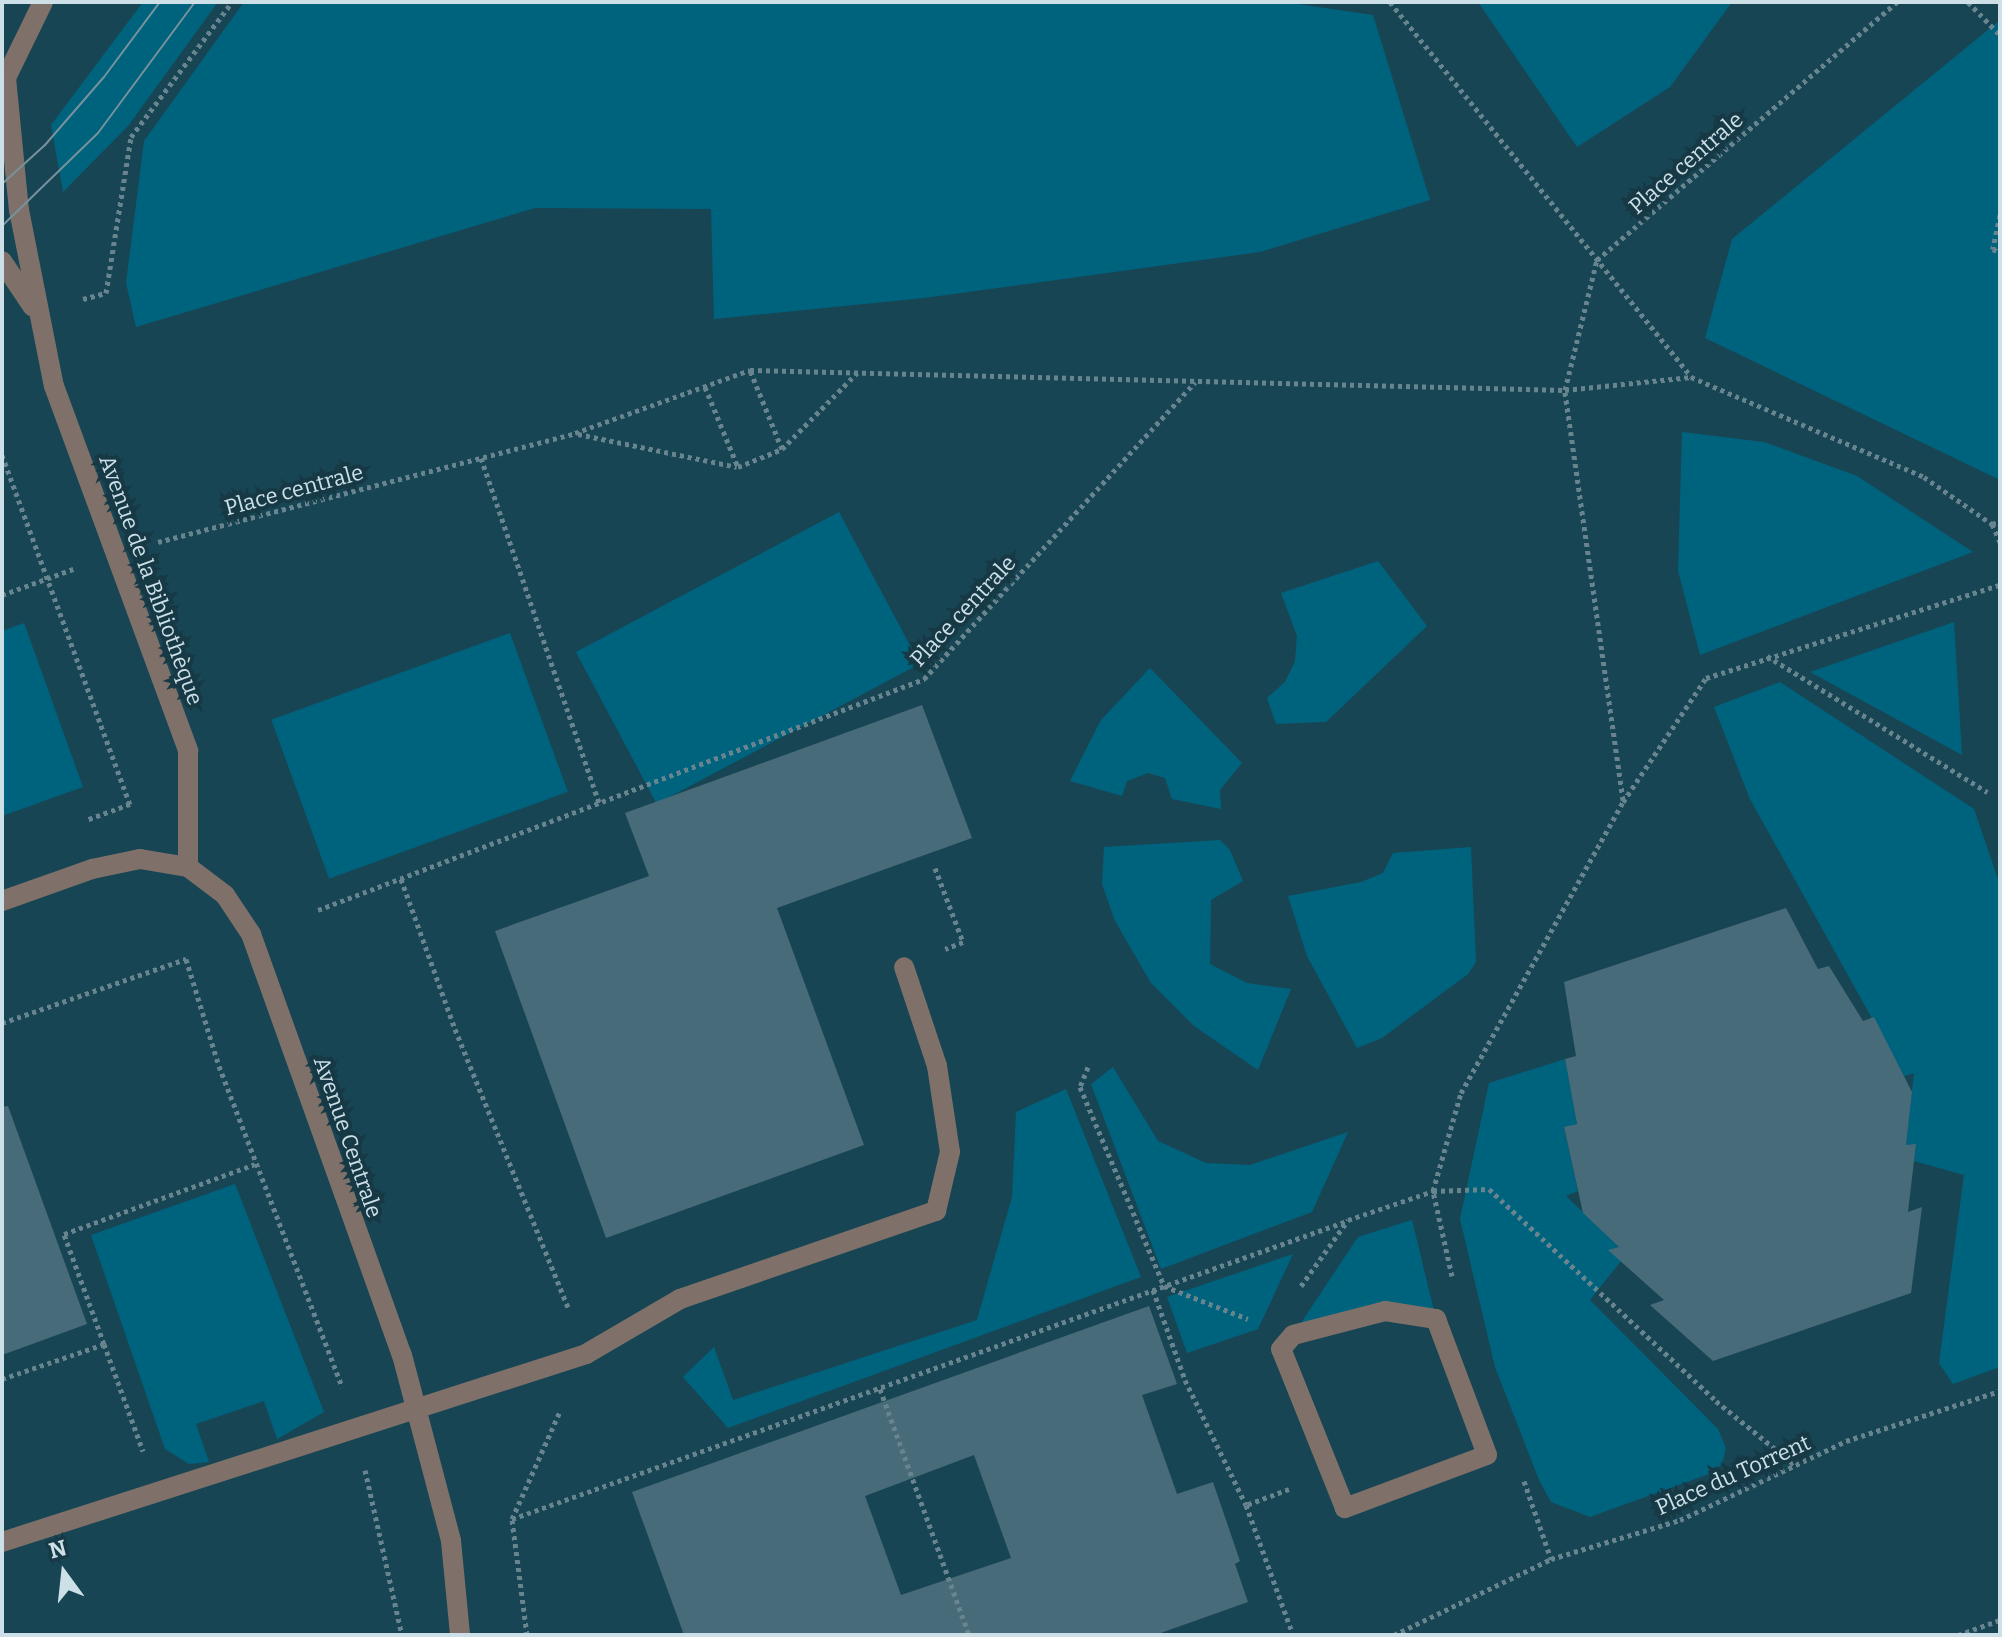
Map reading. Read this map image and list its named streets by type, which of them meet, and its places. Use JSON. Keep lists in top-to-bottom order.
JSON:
{
  "streets": {
    "street": ["Avenue de la Bibliothèque", "Avenue Centrale"],
    "path": ["Place centrale", "Place du Torrent"]
  },
  "crossings": [
    ["Place centrale", "Avenue de la Bibliothèque"],
    ["Avenue de la Bibliothèque", "Avenue Centrale"]
  ],
  "north": "top"
}
